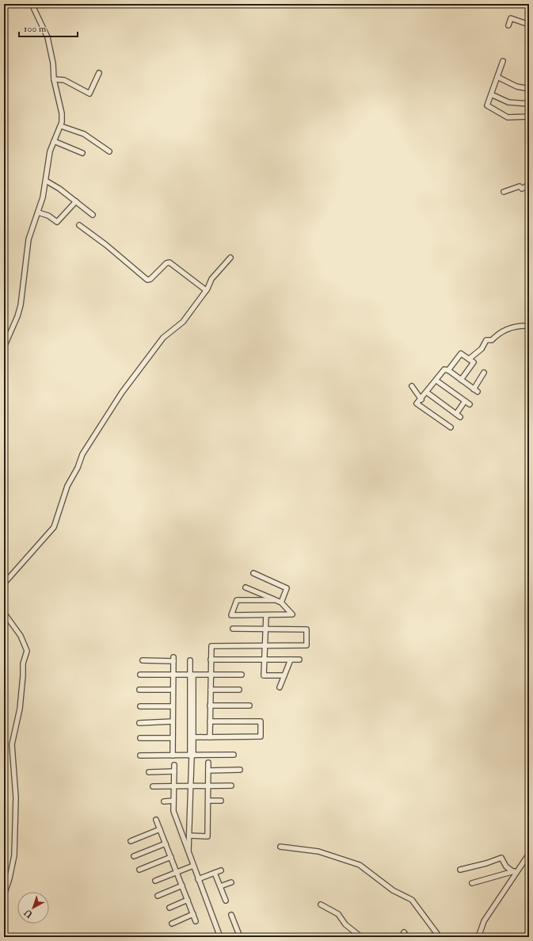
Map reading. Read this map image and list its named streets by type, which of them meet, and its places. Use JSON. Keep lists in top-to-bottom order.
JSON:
{
  "scale_bar": "100 m",
  "north": "bottom left"
}
